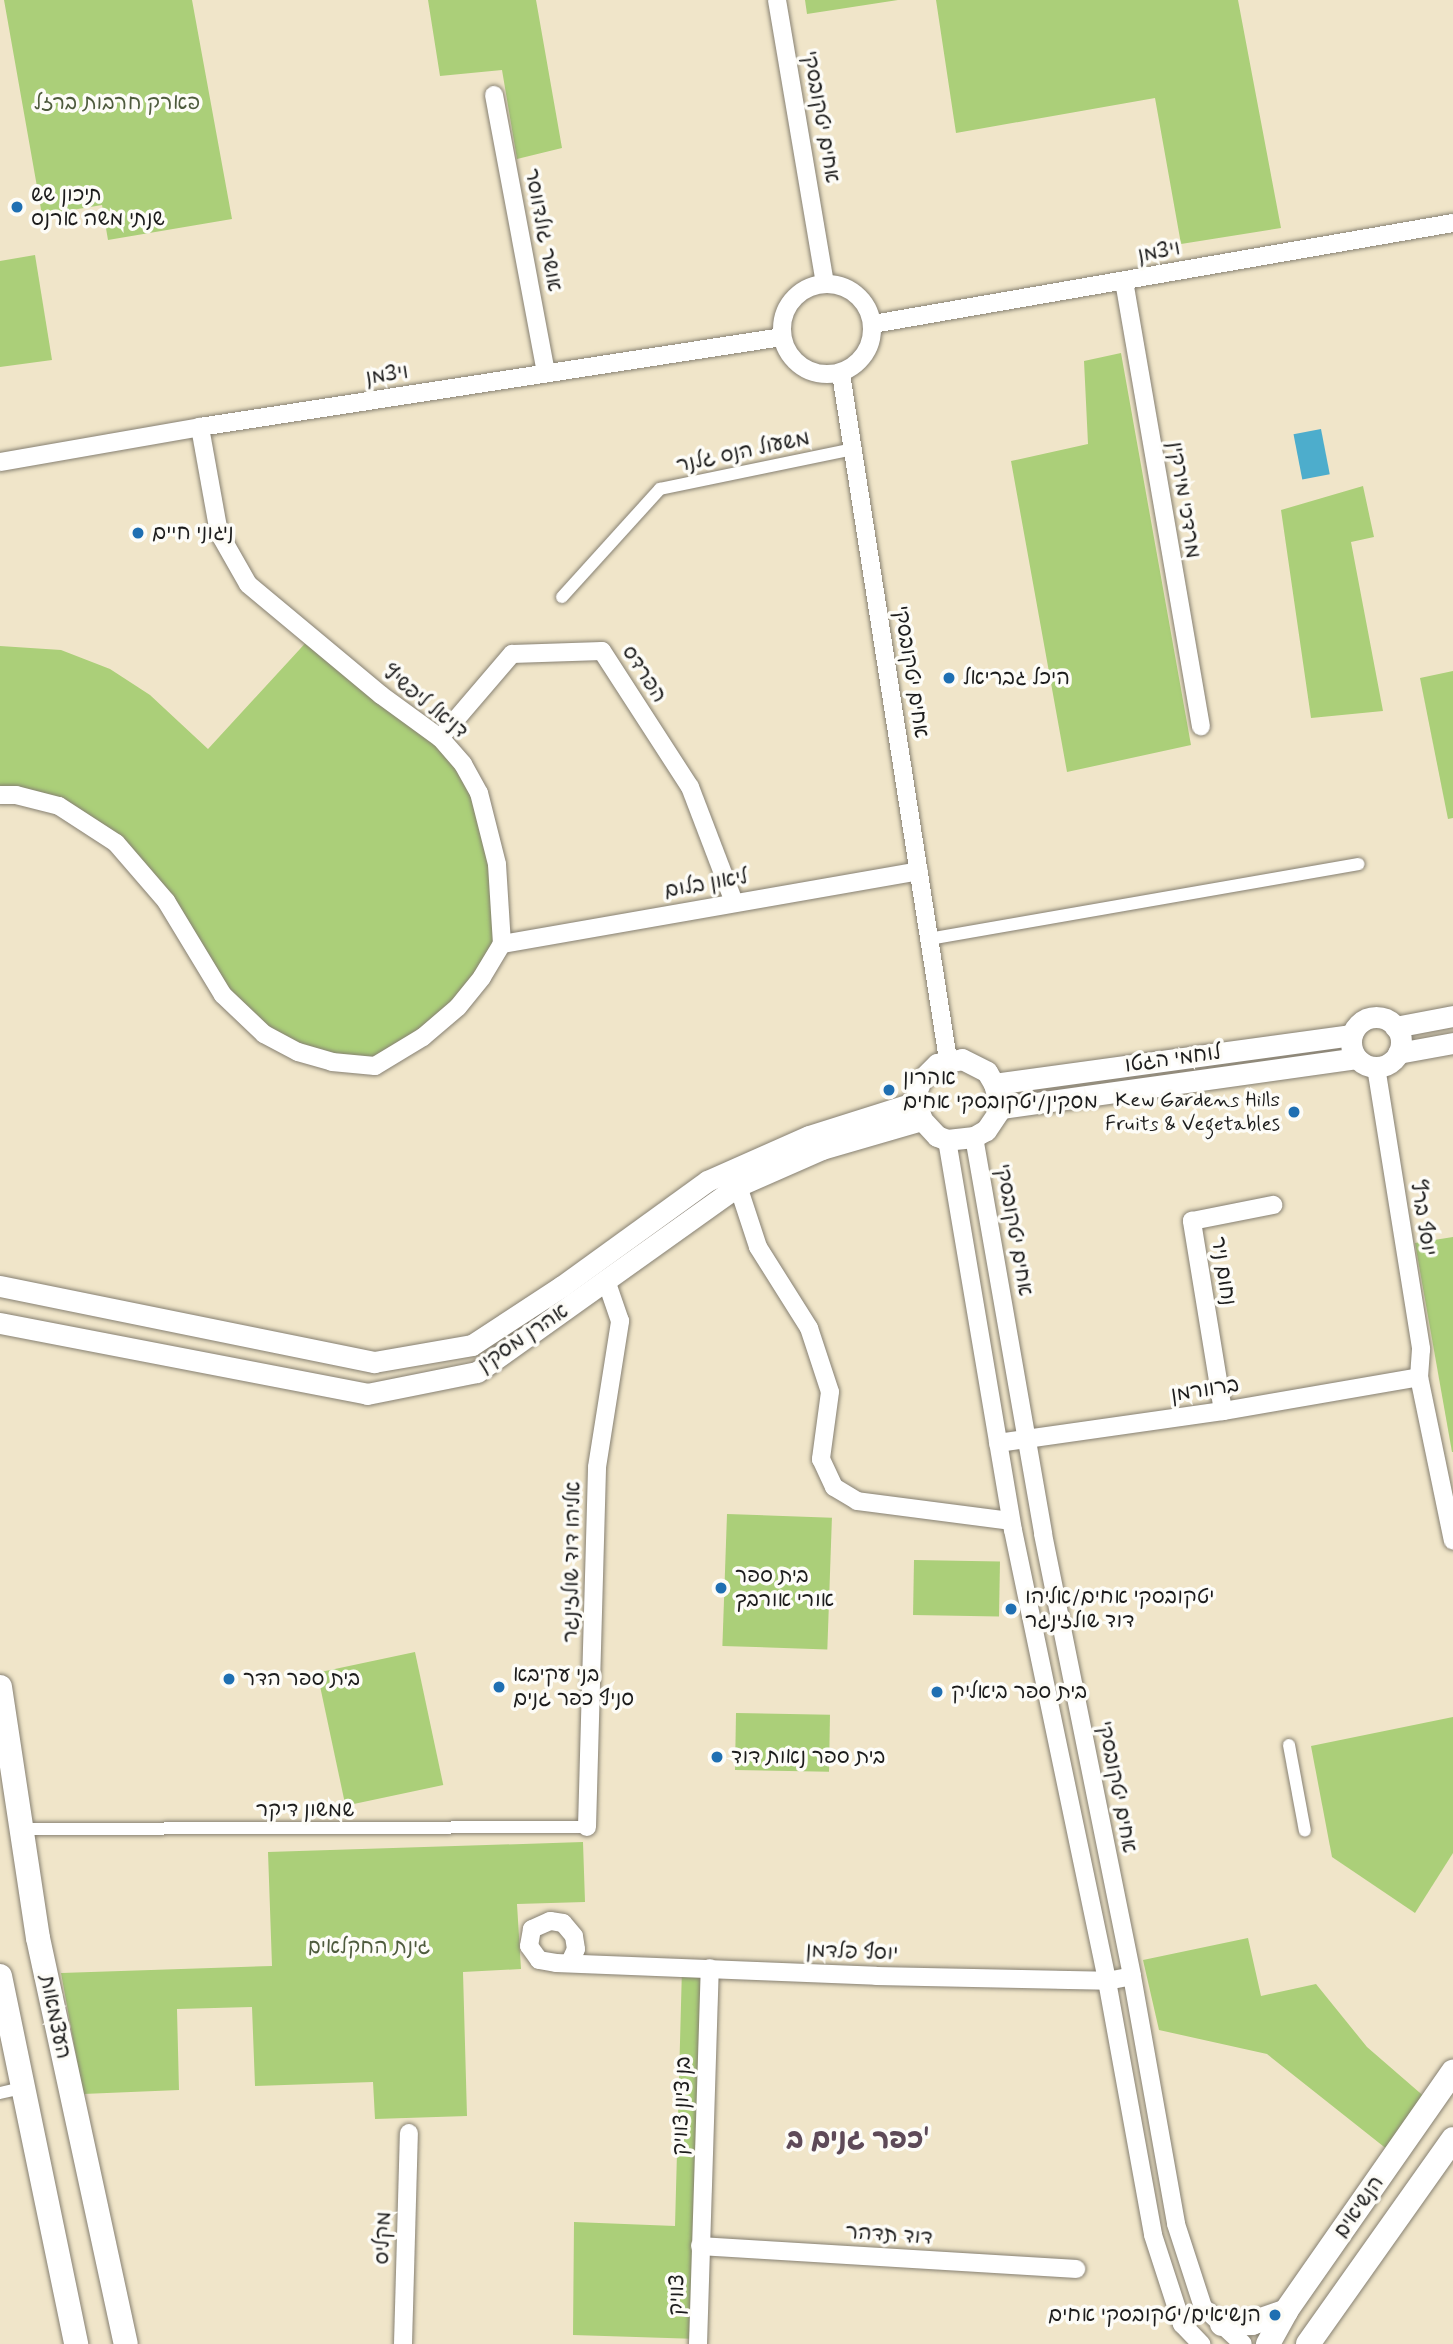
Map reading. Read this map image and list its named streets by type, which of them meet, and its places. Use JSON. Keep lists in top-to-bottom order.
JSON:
{
  "streets": {
    "main road": ["העצמאות", "הנשיאים"],
    "street": [
      "אחים יטקובסקי",
      "אושר גולדווסר",
      "ויצמן",
      "משעול הנס גלנר",
      "מרדכי מירקין",
      "הפרדס",
      "דניאל ליפשיץ",
      "ליאון בלום",
      "לוחמי הגטו",
      "יוסף ברץ",
      "נחום ניר",
      "אהרן מסקין",
      "ברוורמן",
      "אליהו דוד שולזינגר",
      "שמשון דיקר",
      "יוסף פלדמן",
      "בן ציון צוויק",
      "דוד תדהר",
      "מקליס",
      "צוויק"
    ]
  },
  "crossings": [
    ["אחים יטקובסקי", "ויצמן"],
    ["אחים יטקובסקי", "משעול הנס גלנר"],
    ["אחים יטקובסקי", "ליאון בלום"],
    ["אחים יטקובסקי", "לוחמי הגטו"],
    ["אחים יטקובסקי", "אהרן מסקין"],
    ["אחים יטקובסקי", "ברוורמן"],
    ["אחים יטקובסקי", "יוסף פלדמן"],
    ["אושר גולדווסר", "ויצמן"],
    ["ויצמן", "מרדכי מירקין"],
    ["ויצמן", "דניאל ליפשיץ"],
    ["הפרדס", "דניאל ליפשיץ"],
    ["הפרדס", "ליאון בלום"],
    ["דניאל ליפשיץ", "ליאון בלום"],
    ["לוחמי הגטו", "יוסף ברץ"],
    ["לוחמי הגטו", "אהרן מסקין"],
    ["יוסף ברץ", "ברוורמן"],
    ["נחום ניר", "ברוורמן"],
    ["אהרן מסקין", "אליהו דוד שולזינגר"],
    ["אליהו דוד שולזינגר", "שמשון דיקר"],
    ["שמשון דיקר", "העצמאות"],
    ["יוסף פלדמן", "בן ציון צוויק"],
    ["בן ציון צוויק", "דוד תדהר"],
    ["בן ציון צוויק", "צוויק"],
    ["דוד תדהר", "צוויק"]
  ],
  "districts": ["כפר גנים ב'"],
  "parks": ["פארק חרבות ברזל", "גינת החקלאים"],
  "places": [
    "תיכון שש שנתי משה ארנס",
    "ניגוני חיים",
    "היכל גבריאל",
    "אהרון מסקין/יטקובסקי אחים",
    "Kew Gardens Hills Fruits & Vegetables",
    "בית ספר אורי אורבך",
    "יטקובסקי אחים/אליהו דוד שולזינגר",
    "בית ספר הדר",
    "בני עקיבא סניף כפר גנים",
    "בית ספר ביאליק",
    "בית ספר נאות דוד",
    "הנשיאים/יטקובסקי אחים"
  ]
}
